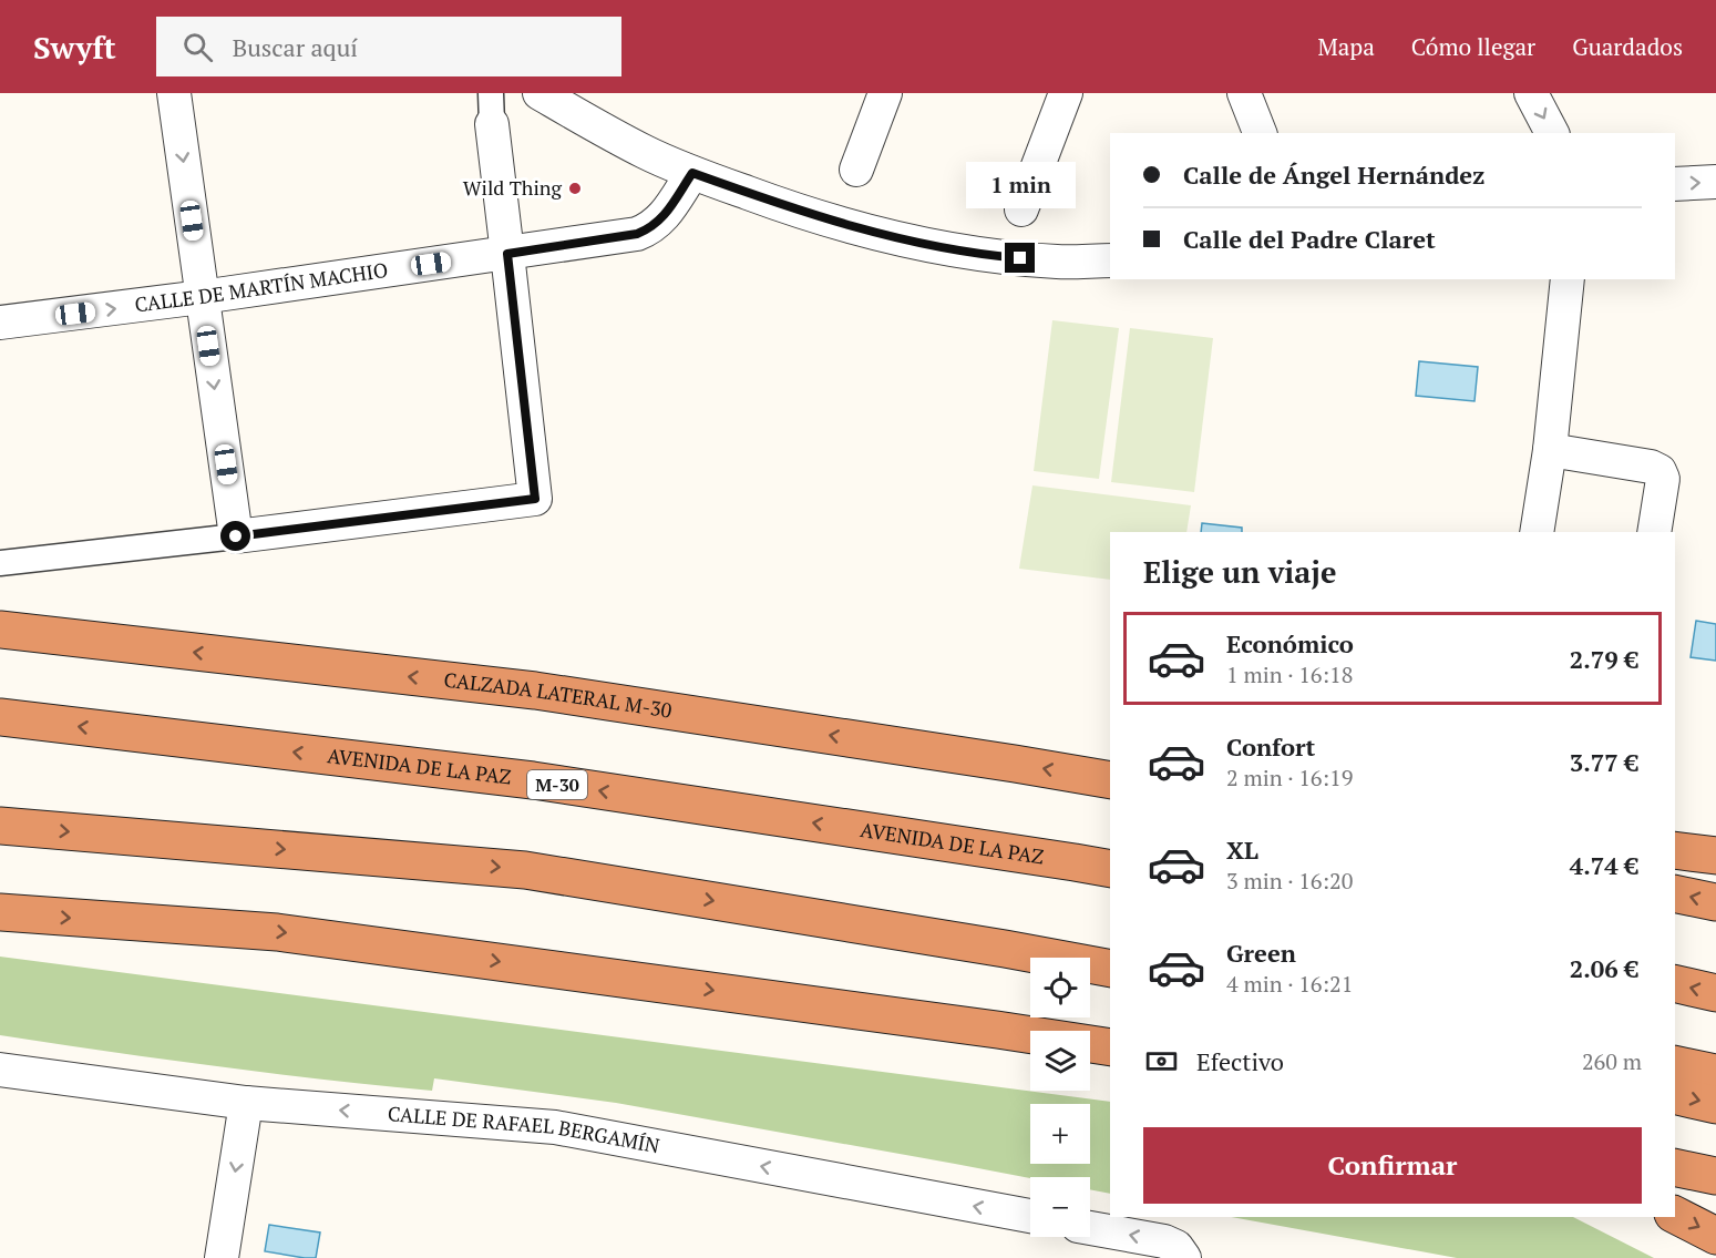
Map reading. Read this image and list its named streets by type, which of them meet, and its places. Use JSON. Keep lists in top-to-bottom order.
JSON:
{
  "streets": {
    "highway": ["CALZADA LATERAL M-30", "AVENIDA DE LA PAZ", "M-30"],
    "street": ["CALLE DE MARTÍN MACHIO", "CALLE DE RAFAEL BERGAMÍN"]
  },
  "one_way": ["CALLE DE RAFAEL BERGAMÍN"],
  "places": ["Wild Thing"],
  "page": {
    "header": "Swyft",
    "search": "Buscar aquí",
    "nav": ["Mapa", "Cómo llegar", "Guardados"],
    "banner": ["Calle de Ángel Hernández", "Calle del Padre Claret"],
    "bubble": "1 min",
    "heading": "Elige un viaje",
    "list": [
      {
        "name": "Económico",
        "note": "1 min · 16:18",
        "value": "2.79 €"
      },
      {
        "name": "Confort",
        "note": "2 min · 16:19",
        "value": "3.77 €"
      },
      {
        "name": "XL",
        "note": "3 min · 16:20",
        "value": "4.74 €"
      },
      {
        "name": "Green",
        "note": "4 min · 16:21",
        "value": "2.06 €"
      }
    ],
    "map_buttons": ["+", "−"],
    "pay": ["Efectivo", "260 m"],
    "buttons": "Confirmar"
  }
}
